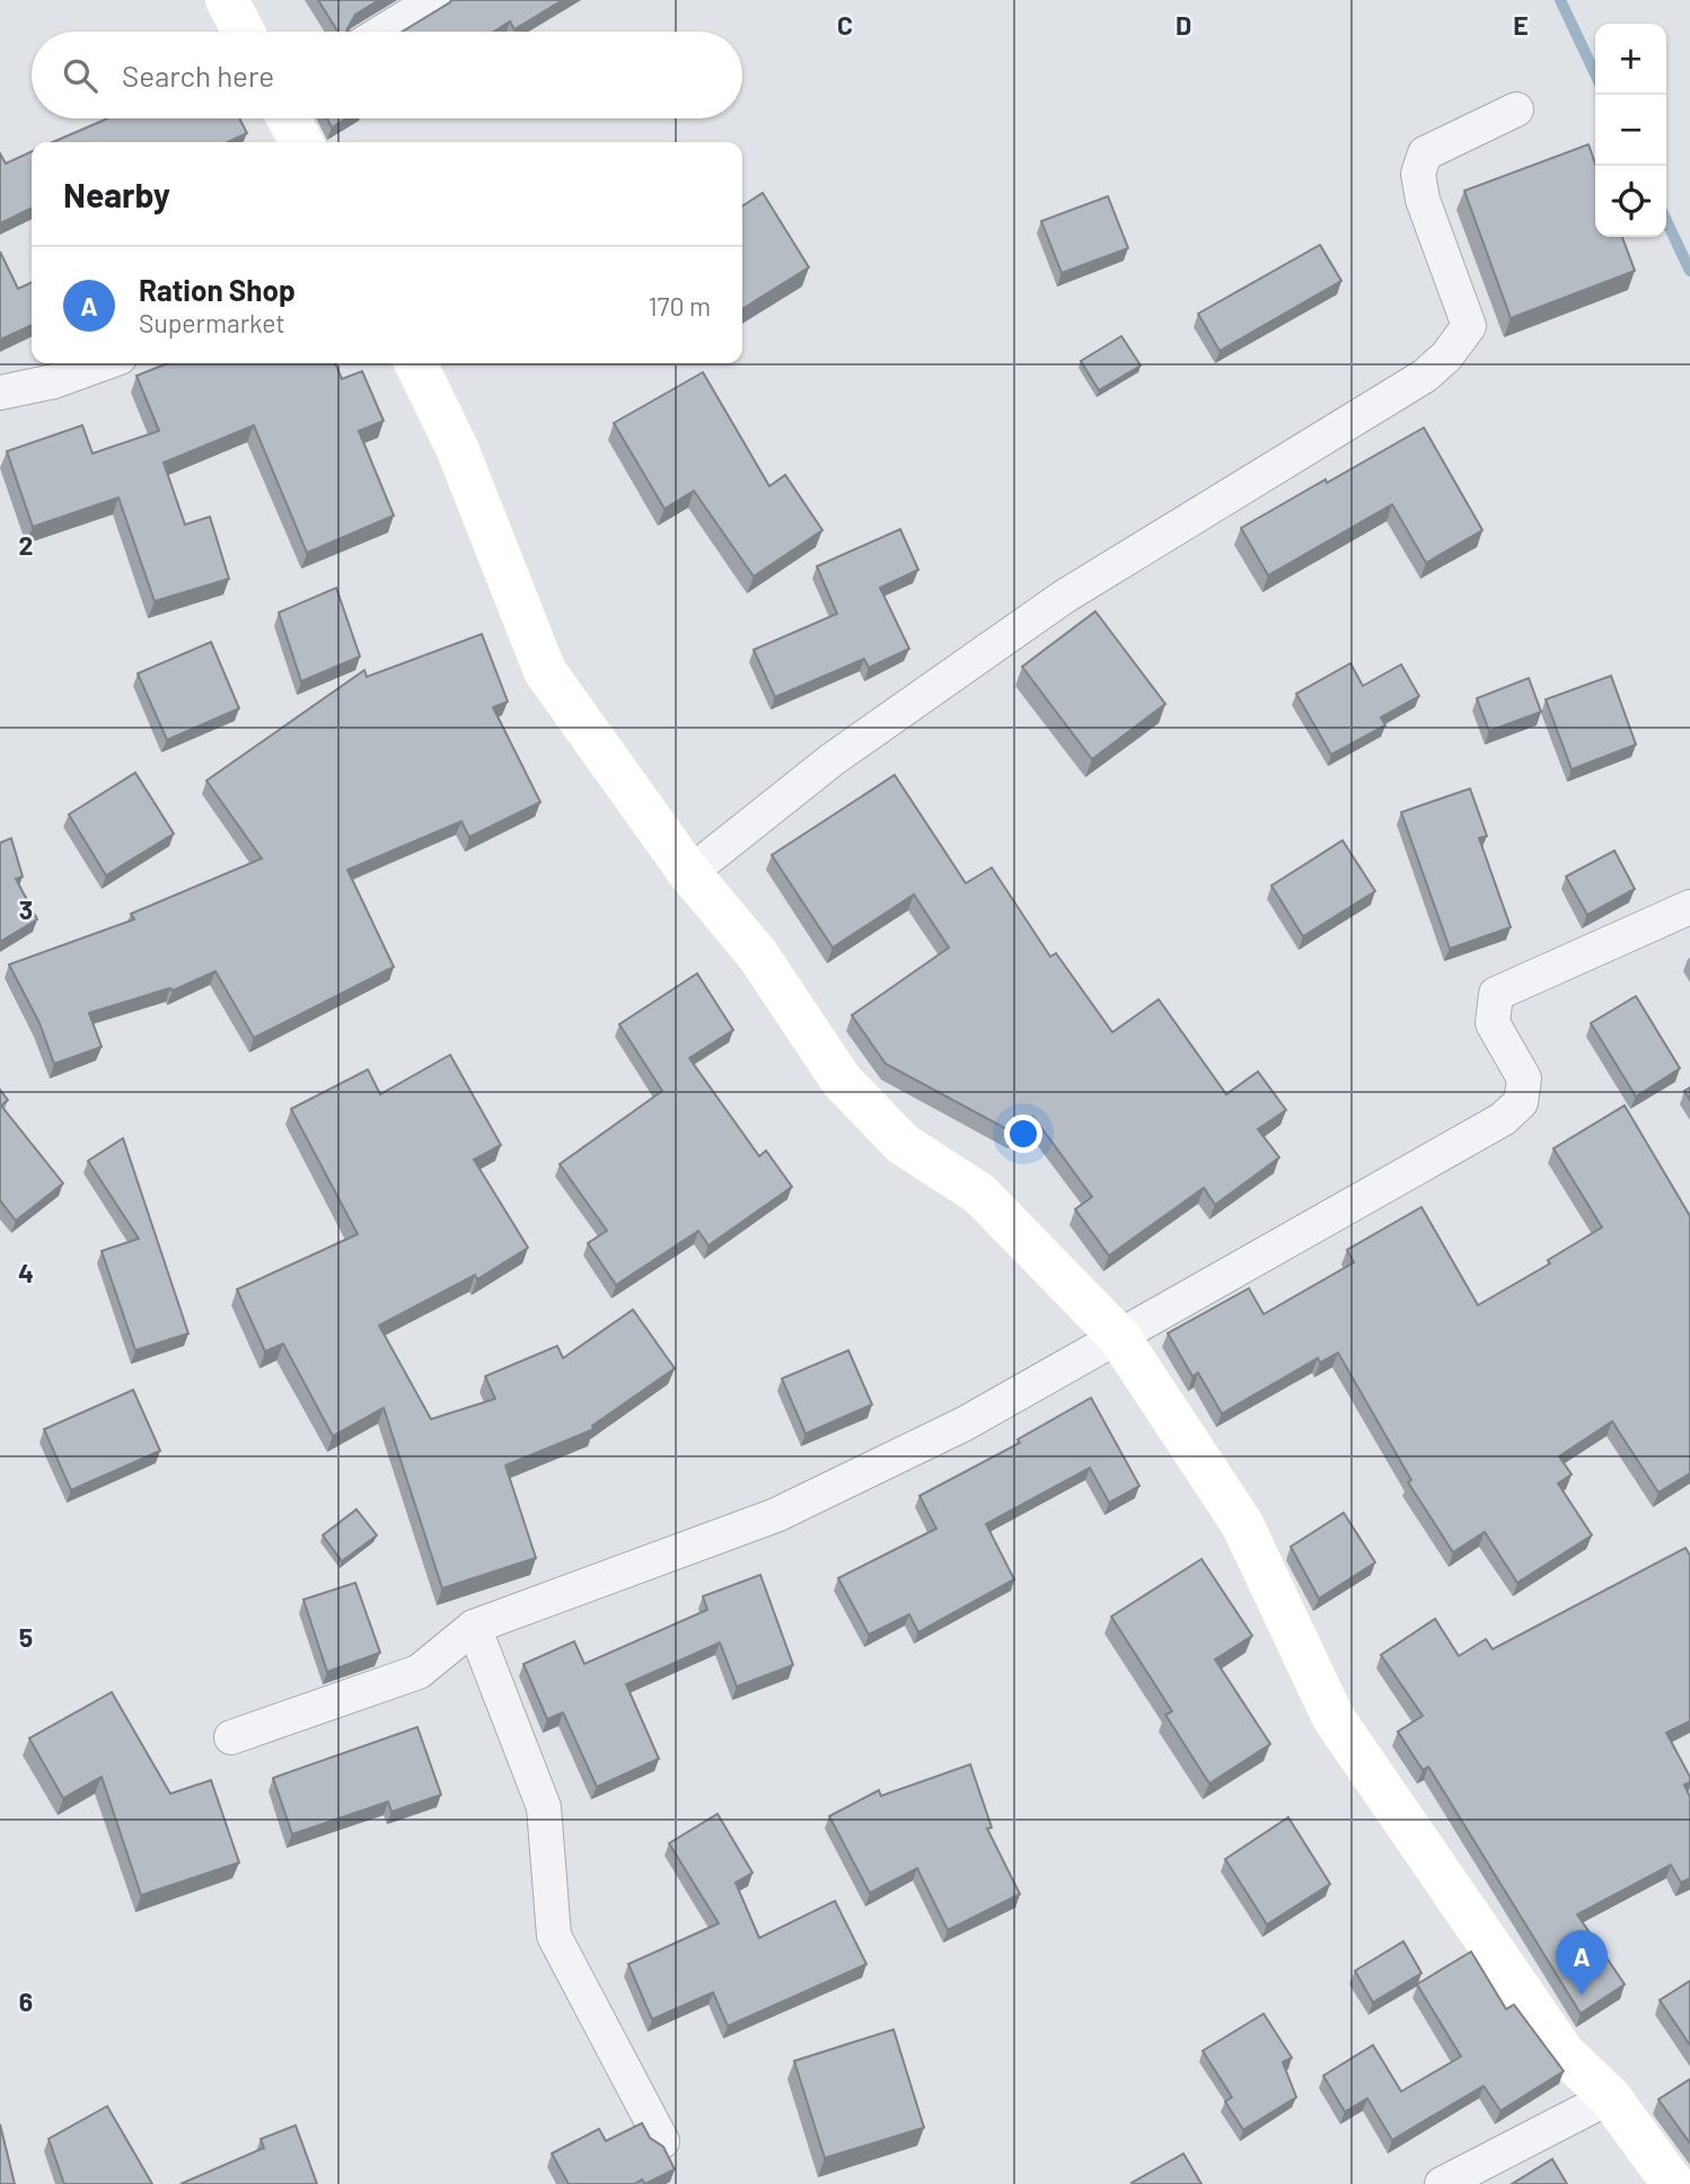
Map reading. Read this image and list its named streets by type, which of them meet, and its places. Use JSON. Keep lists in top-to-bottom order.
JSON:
{
  "page": {
    "map_buttons": ["+", "−"],
    "search": "Search here",
    "heading": "Nearby",
    "list": [
      {
        "mark": "A",
        "name": "Ration Shop",
        "note": "Supermarket",
        "value": "170 m"
      }
    ],
    "pins": "A"
  },
  "grid": {
    "columns": ["C", "D", "E"],
    "rows": [
      "2",
      "3",
      "4",
      "5",
      "6"
    ]
  }
}
